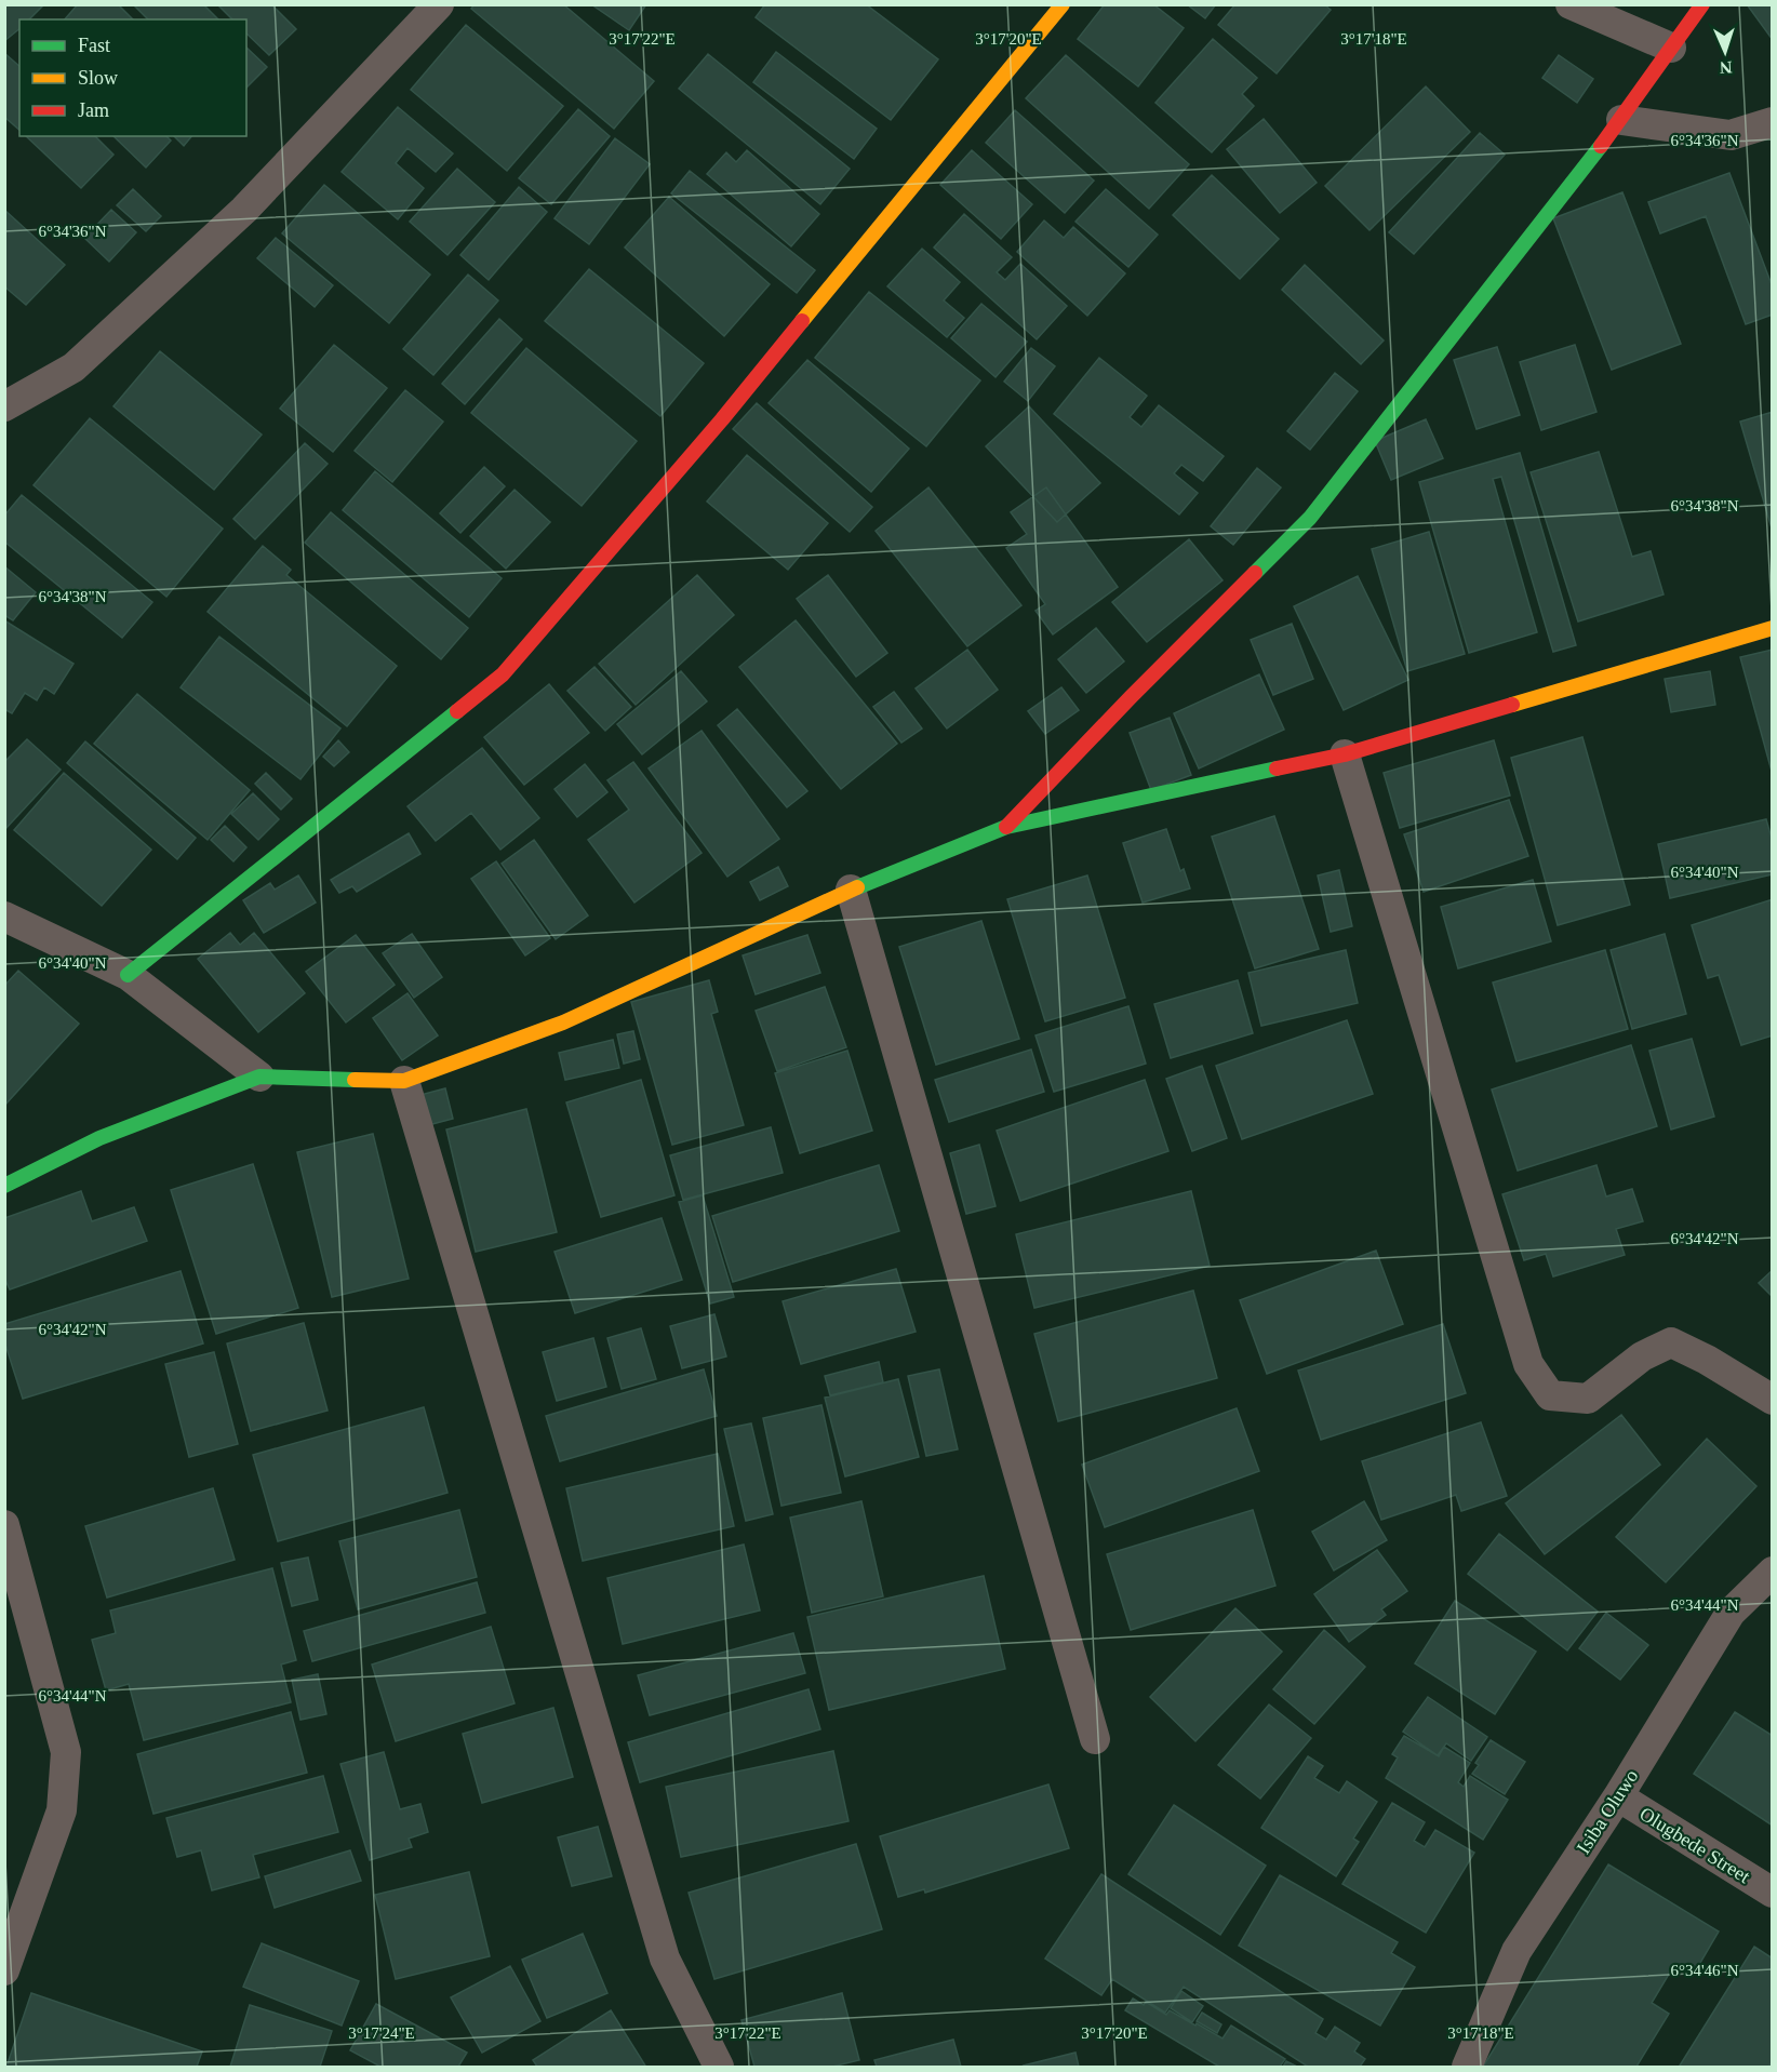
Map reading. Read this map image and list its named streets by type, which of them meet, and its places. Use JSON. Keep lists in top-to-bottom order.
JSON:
{
  "streets": {
    "street": ["Isiba Oluwo", "Olugbede Street"]
  },
  "crossings": [
    ["Isiba Oluwo", "Olugbede Street"]
  ],
  "legend": ["Fast", "Slow", "Jam"],
  "north": "bottom",
  "coordinates": [
    "3°17'22\"E",
    "3°17'20\"E",
    "3°17'18\"E",
    "6°34'36\"N",
    "6°34'38\"N",
    "6°34'40\"N",
    "6°34'42\"N",
    "6°34'44\"N",
    "6°34'46\"N",
    "3°17'24\"E"
  ]
}
